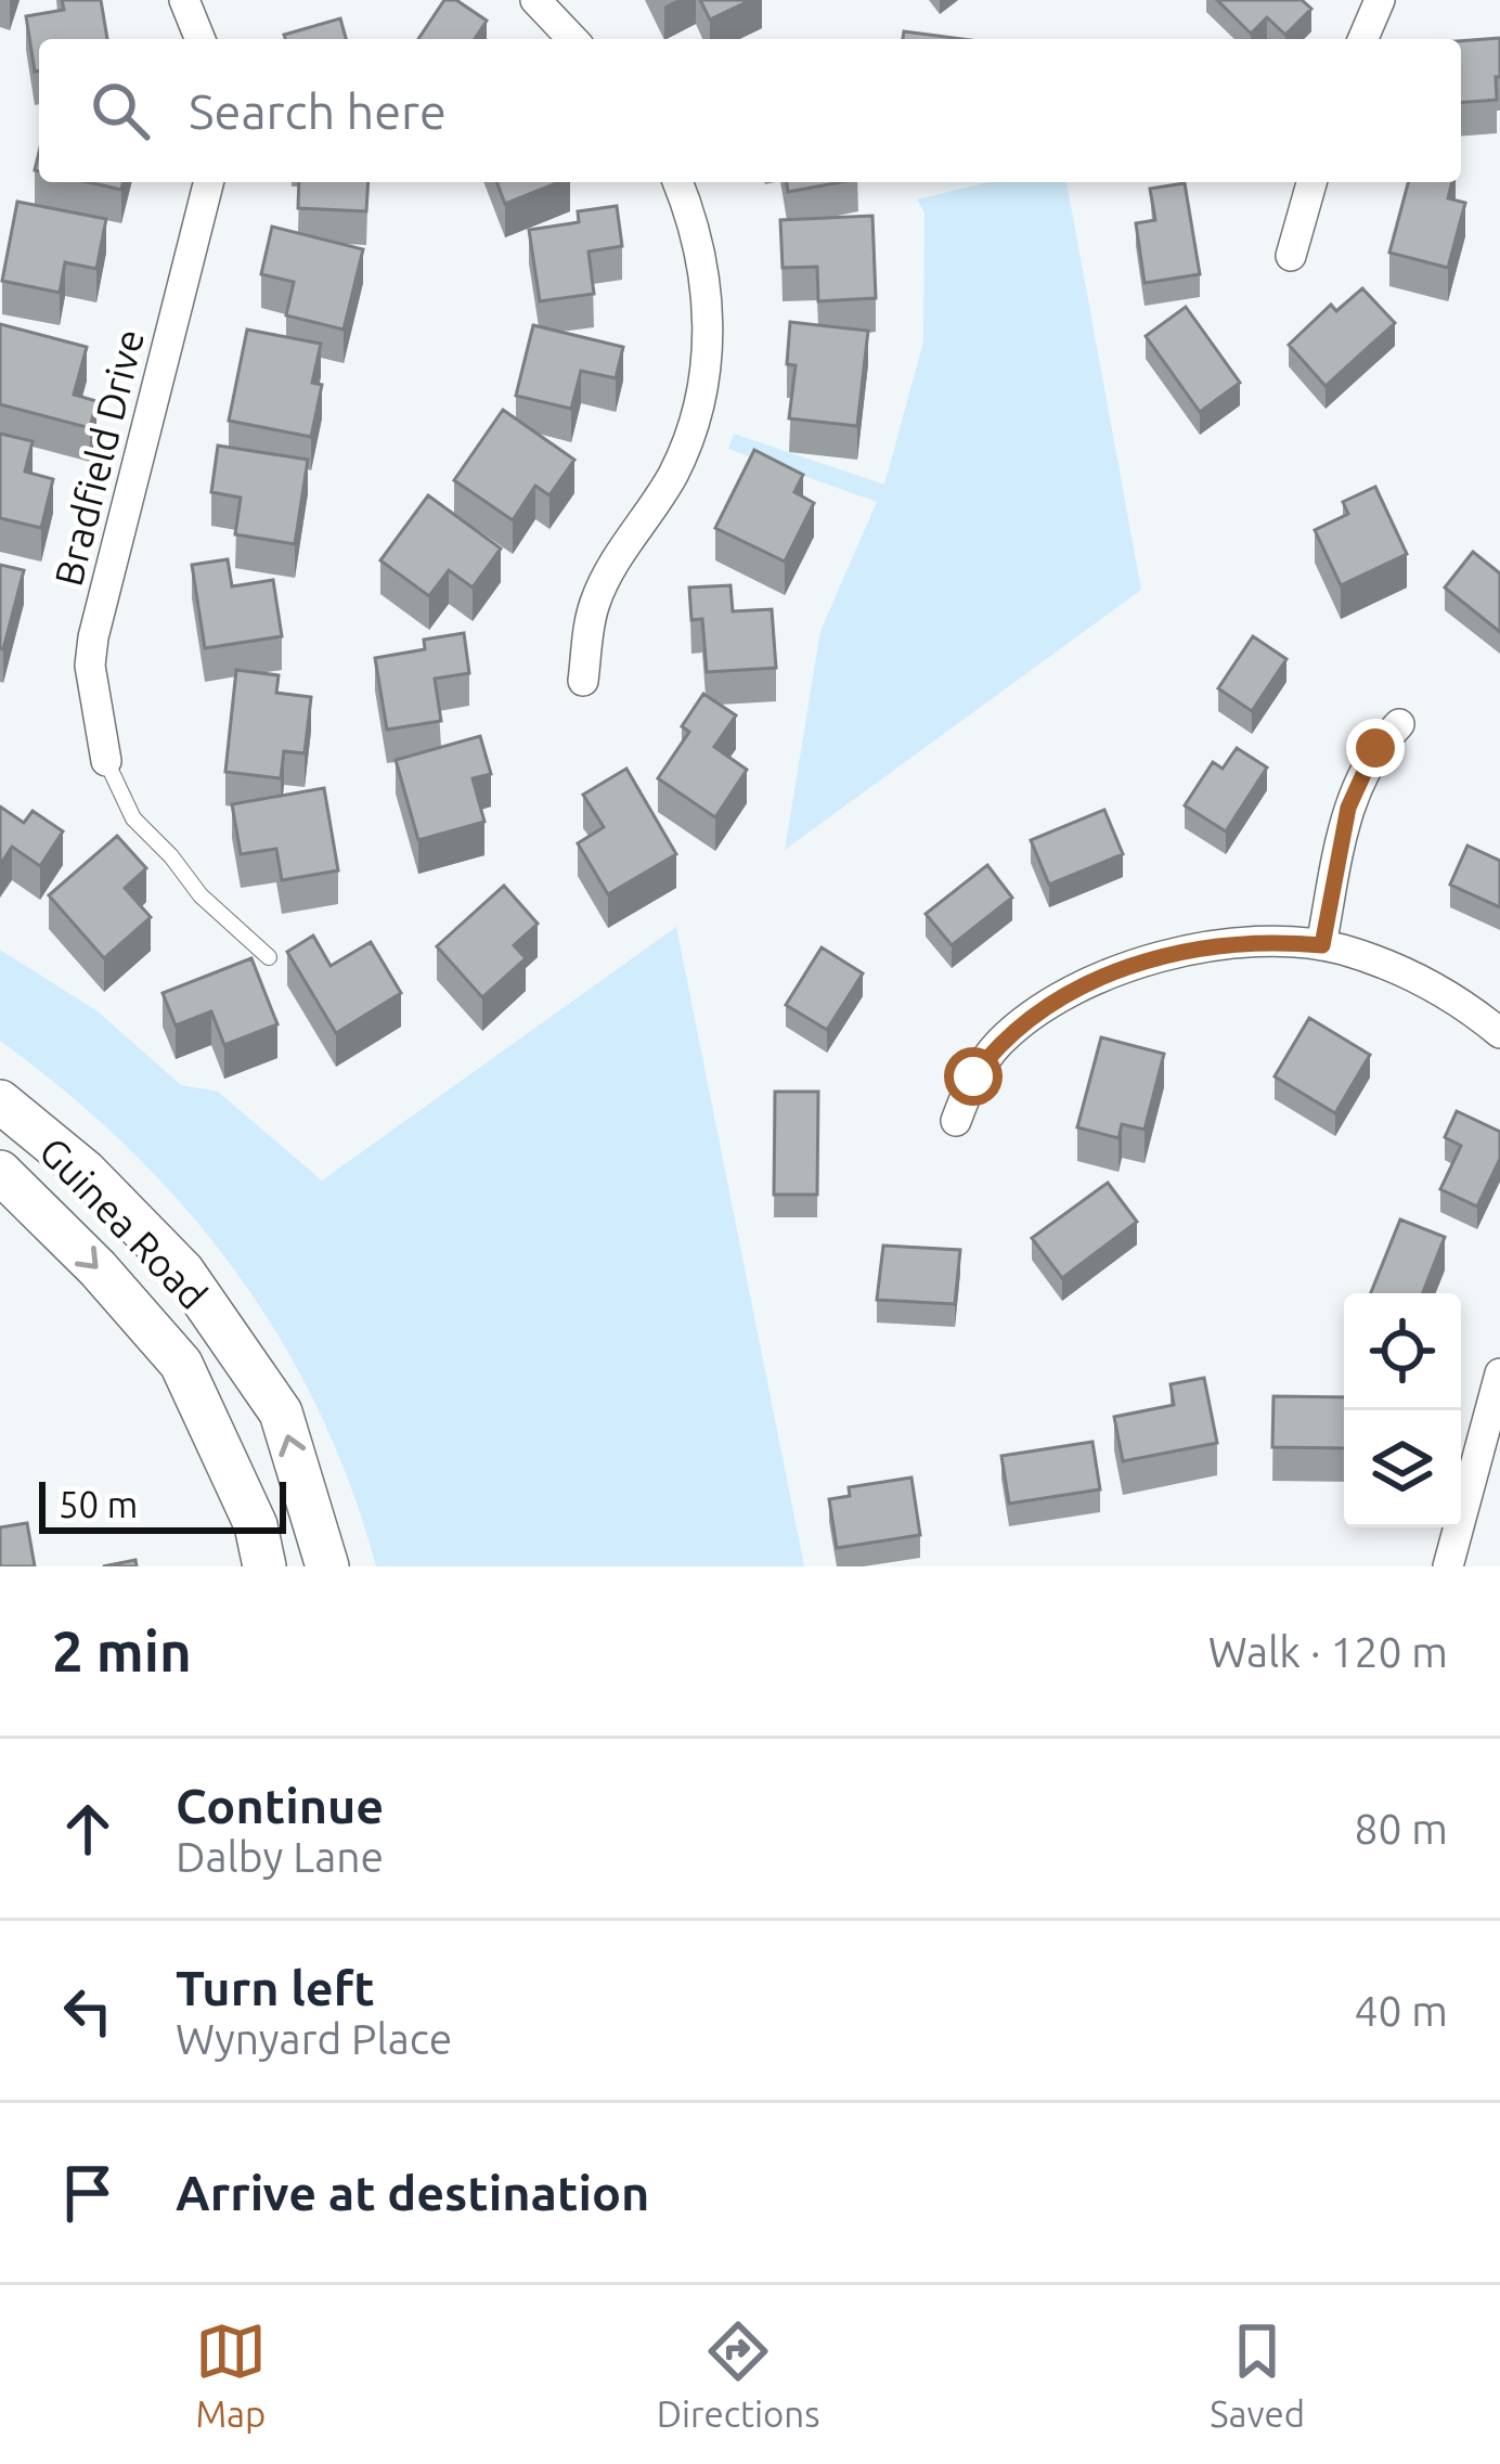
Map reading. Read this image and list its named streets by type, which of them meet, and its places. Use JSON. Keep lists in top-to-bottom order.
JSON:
{
  "streets": {
    "main road": ["Guinea Road"],
    "street": ["Bradfield Drive"]
  },
  "scale_bar": "50 m",
  "page": {
    "search": "Search here",
    "scale": "50 m",
    "heading": ["2 min", "Walk · 120 m"],
    "list": [
      ["Continue", "Dalby Lane", "80 m"],
      ["Turn left", "Wynyard Place", "40 m"],
      "Arrive at destination"
    ],
    "nav": ["Map", "Directions", "Saved"]
  }
}
